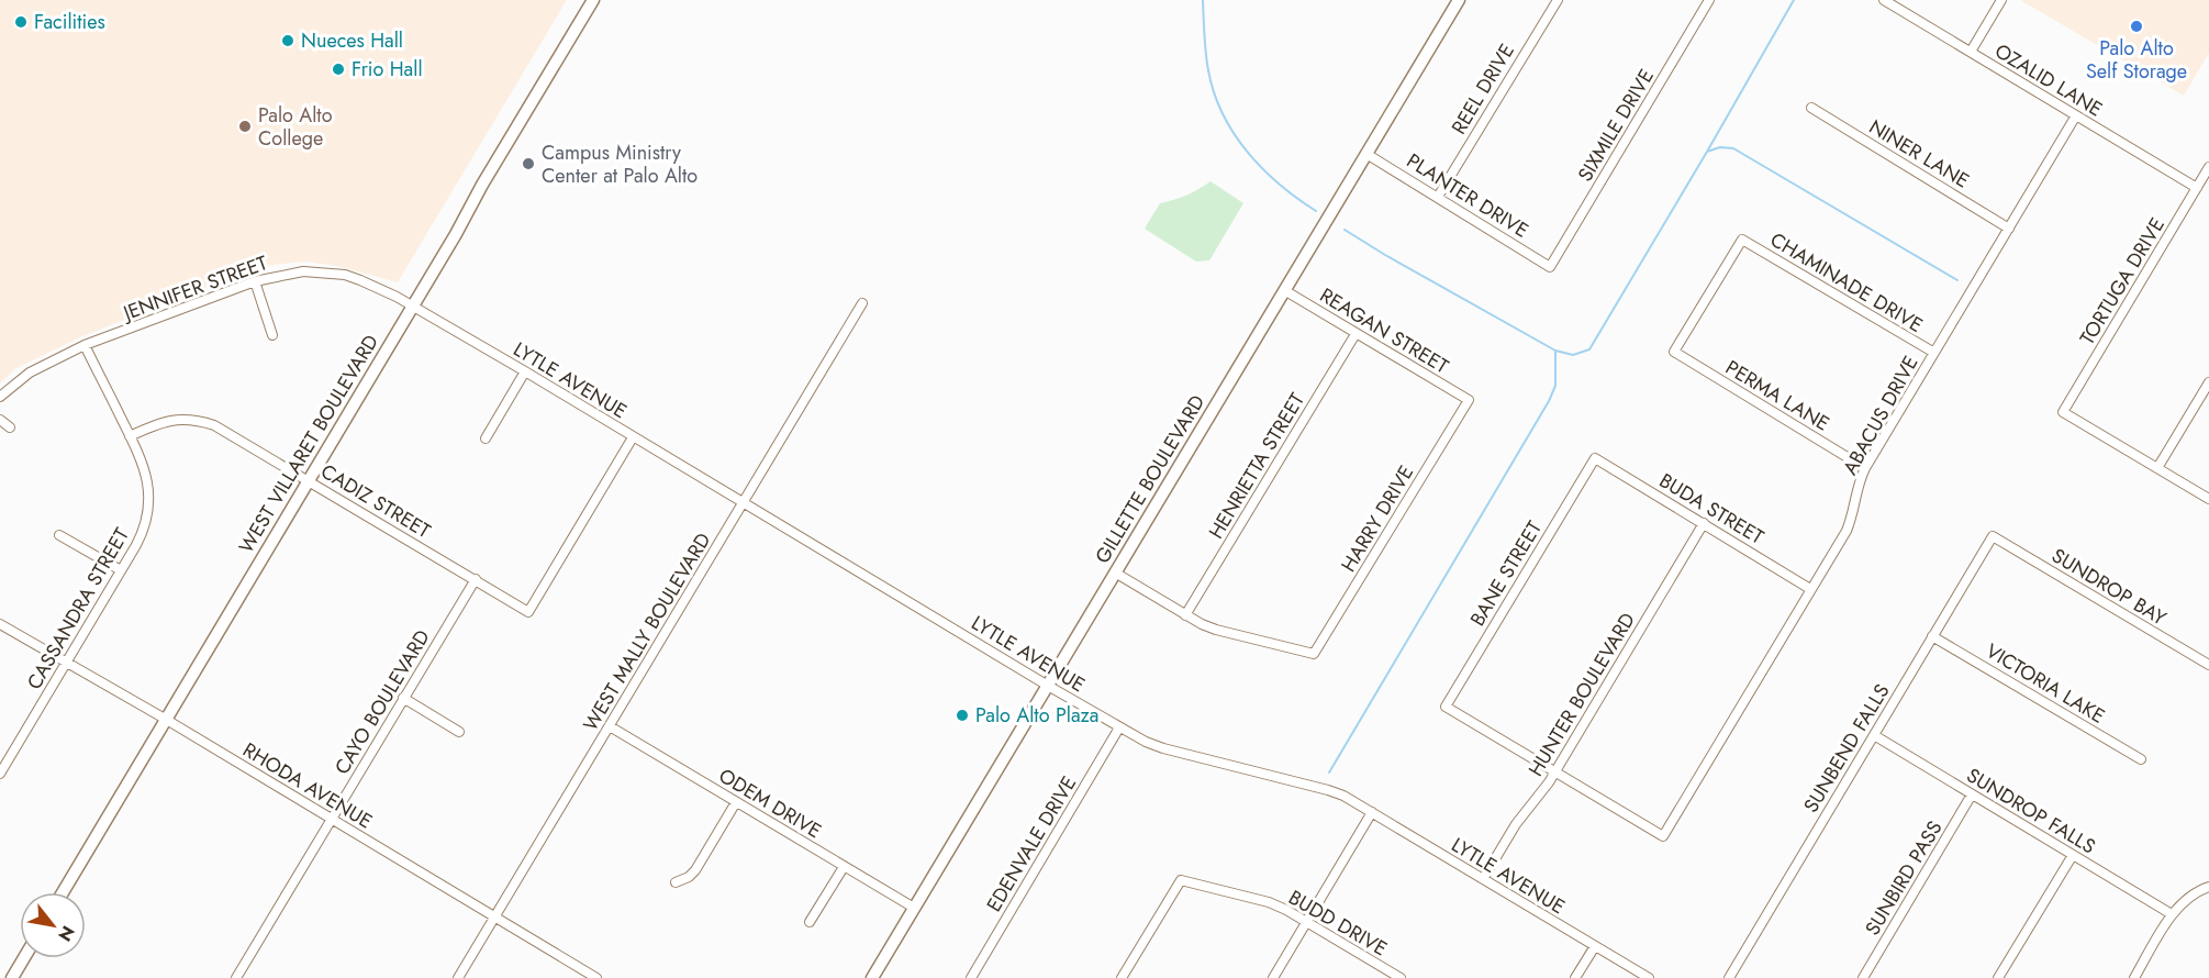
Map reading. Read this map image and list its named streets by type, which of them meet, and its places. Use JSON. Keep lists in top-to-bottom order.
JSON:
{
  "streets": {
    "main road": ["WEST VILLARET BOULEVARD", "GILLETTE BOULEVARD"],
    "street": [
      "OZALID LANE",
      "REEL DRIVE",
      "SIXMILE DRIVE",
      "NINER LANE",
      "PLANTER DRIVE",
      "TORTUGA DRIVE",
      "CHAMINADE DRIVE",
      "JENNIFER STREET",
      "REAGAN STREET",
      "LYTLE AVENUE",
      "PERMA LANE",
      "ABACUS DRIVE",
      "HENRIETTA STREET",
      "CADIZ STREET",
      "BUDA STREET",
      "HARRY DRIVE",
      "BANE STREET",
      "SUNDROP BAY",
      "CASSANDRA STREET",
      "WEST MALLY BOULEVARD",
      "VICTORIA LAKE",
      "HUNTER BOULEVARD",
      "CAYO BOULEVARD",
      "SUNBEND FALLS",
      "RHODA AVENUE",
      "ODEM DRIVE",
      "SUNDROP FALLS",
      "EDENVALE DRIVE",
      "SUNBIRD PASS",
      "BUDD DRIVE"
    ]
  },
  "crossings": [
    ["OZALID LANE", "TORTUGA DRIVE"],
    ["OZALID LANE", "ABACUS DRIVE"],
    ["REEL DRIVE", "PLANTER DRIVE"],
    ["SIXMILE DRIVE", "PLANTER DRIVE"],
    ["NINER LANE", "ABACUS DRIVE"],
    ["PLANTER DRIVE", "GILLETTE BOULEVARD"],
    ["CHAMINADE DRIVE", "PERMA LANE"],
    ["CHAMINADE DRIVE", "ABACUS DRIVE"],
    ["JENNIFER STREET", "LYTLE AVENUE"],
    ["JENNIFER STREET", "WEST VILLARET BOULEVARD"],
    ["JENNIFER STREET", "CASSANDRA STREET"],
    ["REAGAN STREET", "HENRIETTA STREET"],
    ["REAGAN STREET", "GILLETTE BOULEVARD"],
    ["REAGAN STREET", "HARRY DRIVE"],
    ["LYTLE AVENUE", "WEST VILLARET BOULEVARD"],
    ["LYTLE AVENUE", "GILLETTE BOULEVARD"],
    ["LYTLE AVENUE", "CADIZ STREET"],
    ["LYTLE AVENUE", "WEST MALLY BOULEVARD"],
    ["LYTLE AVENUE", "HUNTER BOULEVARD"],
    ["LYTLE AVENUE", "EDENVALE DRIVE"],
    ["PERMA LANE", "ABACUS DRIVE"],
    ["ABACUS DRIVE", "BUDA STREET"],
    ["ABACUS DRIVE", "BANE STREET"],
    ["ABACUS DRIVE", "HUNTER BOULEVARD"],
    ["WEST VILLARET BOULEVARD", "CADIZ STREET"],
    ["WEST VILLARET BOULEVARD", "RHODA AVENUE"],
    ["HENRIETTA STREET", "HARRY DRIVE"],
    ["GILLETTE BOULEVARD", "ODEM DRIVE"],
    ["CADIZ STREET", "CASSANDRA STREET"],
    ["CADIZ STREET", "CAYO BOULEVARD"],
    ["BUDA STREET", "BANE STREET"],
    ["BUDA STREET", "HUNTER BOULEVARD"],
    ["BANE STREET", "HUNTER BOULEVARD"],
    ["SUNDROP BAY", "SUNBEND FALLS"],
    ["CASSANDRA STREET", "RHODA AVENUE"],
    ["WEST MALLY BOULEVARD", "RHODA AVENUE"],
    ["WEST MALLY BOULEVARD", "ODEM DRIVE"],
    ["VICTORIA LAKE", "SUNBEND FALLS"],
    ["CAYO BOULEVARD", "RHODA AVENUE"],
    ["SUNBEND FALLS", "SUNDROP FALLS"],
    ["SUNDROP FALLS", "SUNBIRD PASS"]
  ],
  "places": [
    "Facilities",
    "Palo Alto Self Storage",
    "Nueces Hall",
    "Frio Hall",
    "Palo Alto College",
    "Campus Ministry Center at Palo Alto",
    "Palo Alto Plaza"
  ],
  "north": "bottom right"
}
